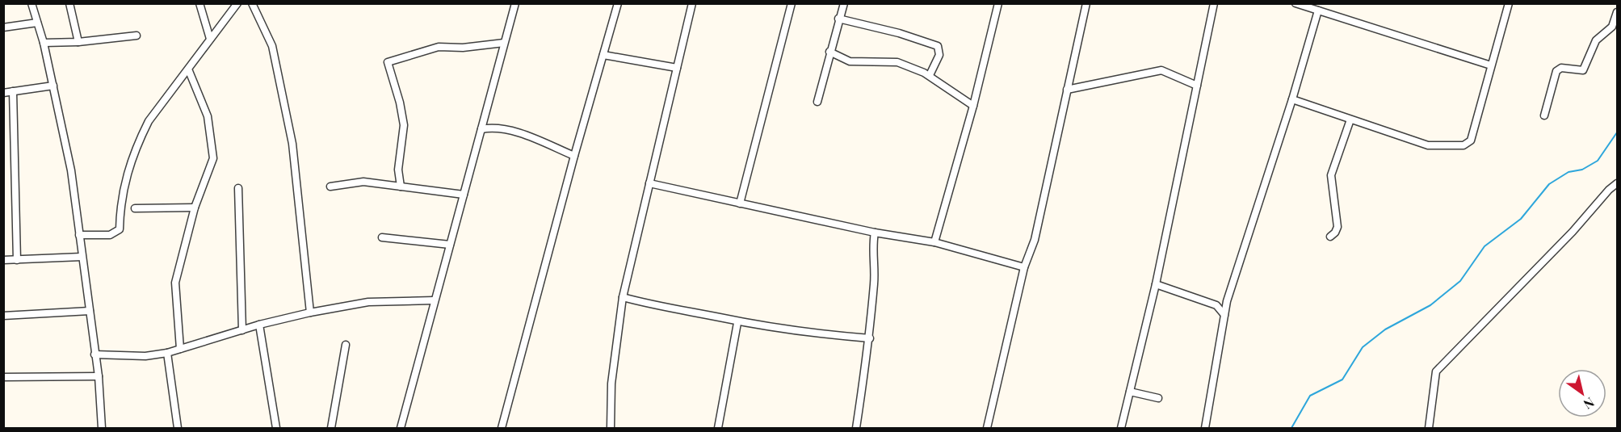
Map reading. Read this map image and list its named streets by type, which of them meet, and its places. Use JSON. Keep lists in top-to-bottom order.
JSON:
{
  "north": "bottom right"
}
